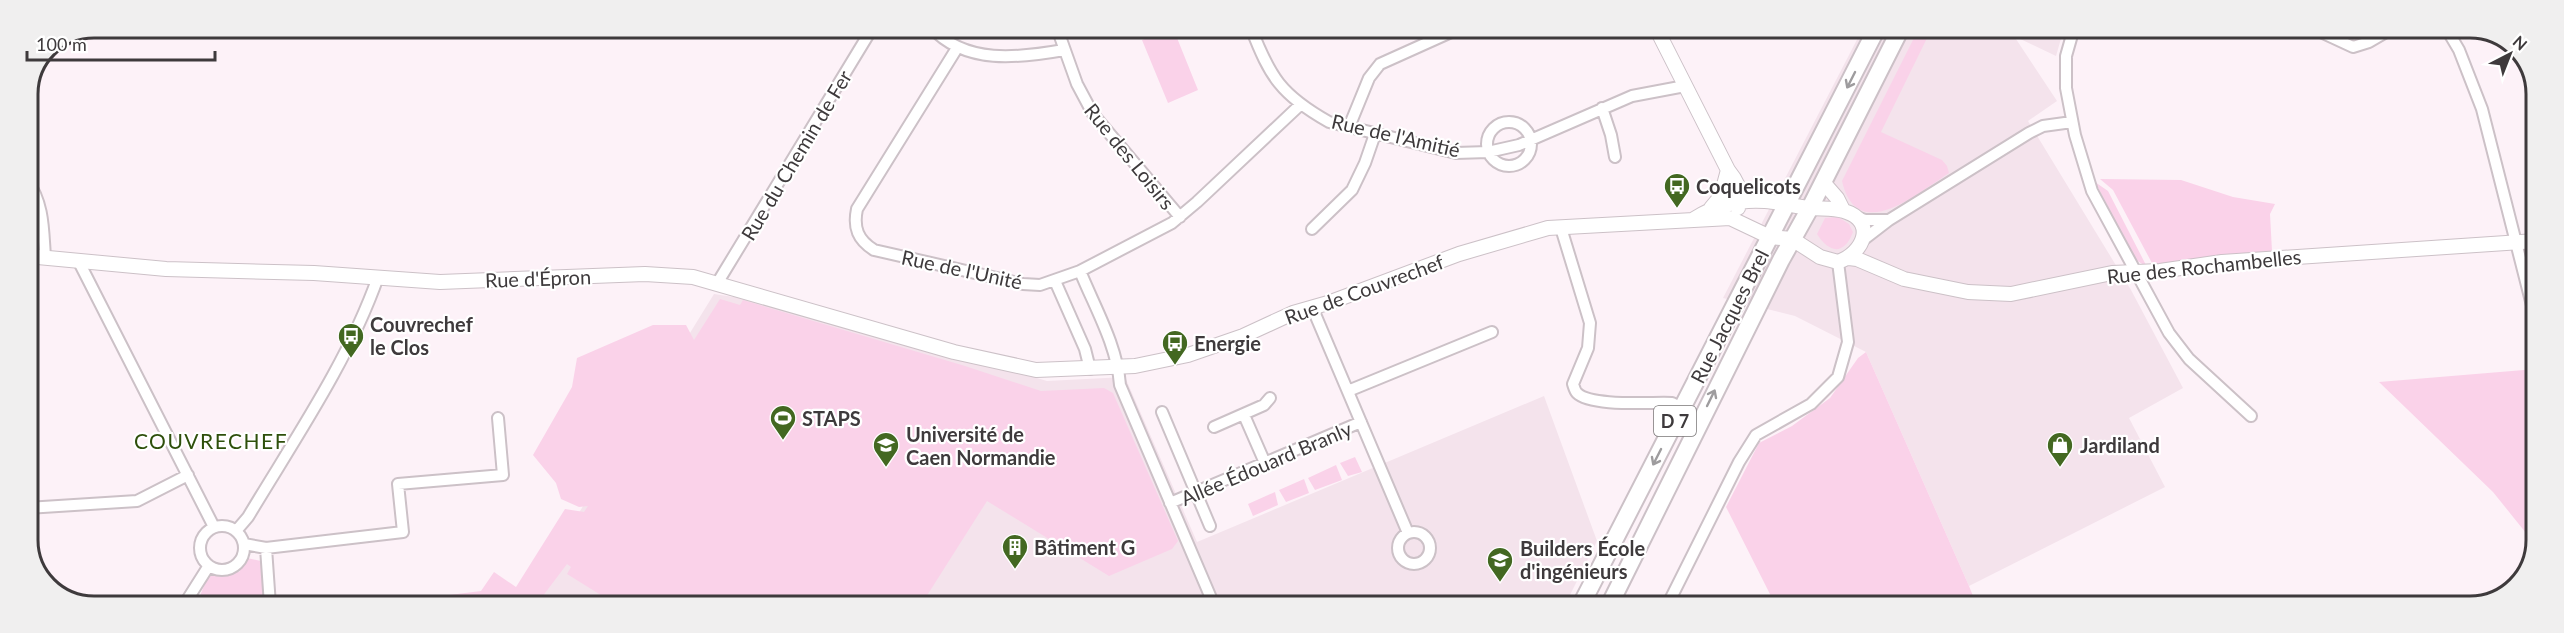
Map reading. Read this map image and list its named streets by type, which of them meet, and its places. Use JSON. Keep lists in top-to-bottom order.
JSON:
{
  "streets": {
    "main road": ["Rue Jacques Brel", "D 7"],
    "street": [
      "Rue de l'Amitié",
      "Rue du Chemin de Fer",
      "Rue des Loisirs",
      "Rue des Rochambelles",
      "Rue de l'Unité",
      "Rue d'Épron",
      "Rue de Couvrechef",
      "Allée Édouard Branly"
    ]
  },
  "crossings": [
    ["Rue de l'Amitié", "Rue de l'Unité"],
    ["Rue du Chemin de Fer", "Rue d'Épron"],
    ["Rue des Loisirs", "Rue de l'Unité"],
    ["Rue des Rochambelles", "Rue de Couvrechef"],
    ["Rue des Rochambelles", "Rue Jacques Brel"],
    ["Rue d'Épron", "Rue de Couvrechef"],
    ["Rue de Couvrechef", "Rue Jacques Brel"]
  ],
  "districts": ["COUVRECHEF"],
  "places": {
    "bus stop": ["Coquelicots", "Couvrechef le Clos", "Energie"],
    "sports": ["STAPS"],
    "school or university": ["Université de Caen Normandie", "Builders École d'ingénieurs"],
    "shop": ["Jardiland"],
    "building": ["Bâtiment G"]
  },
  "scale_bar": "100 m",
  "north": "top right"
}
